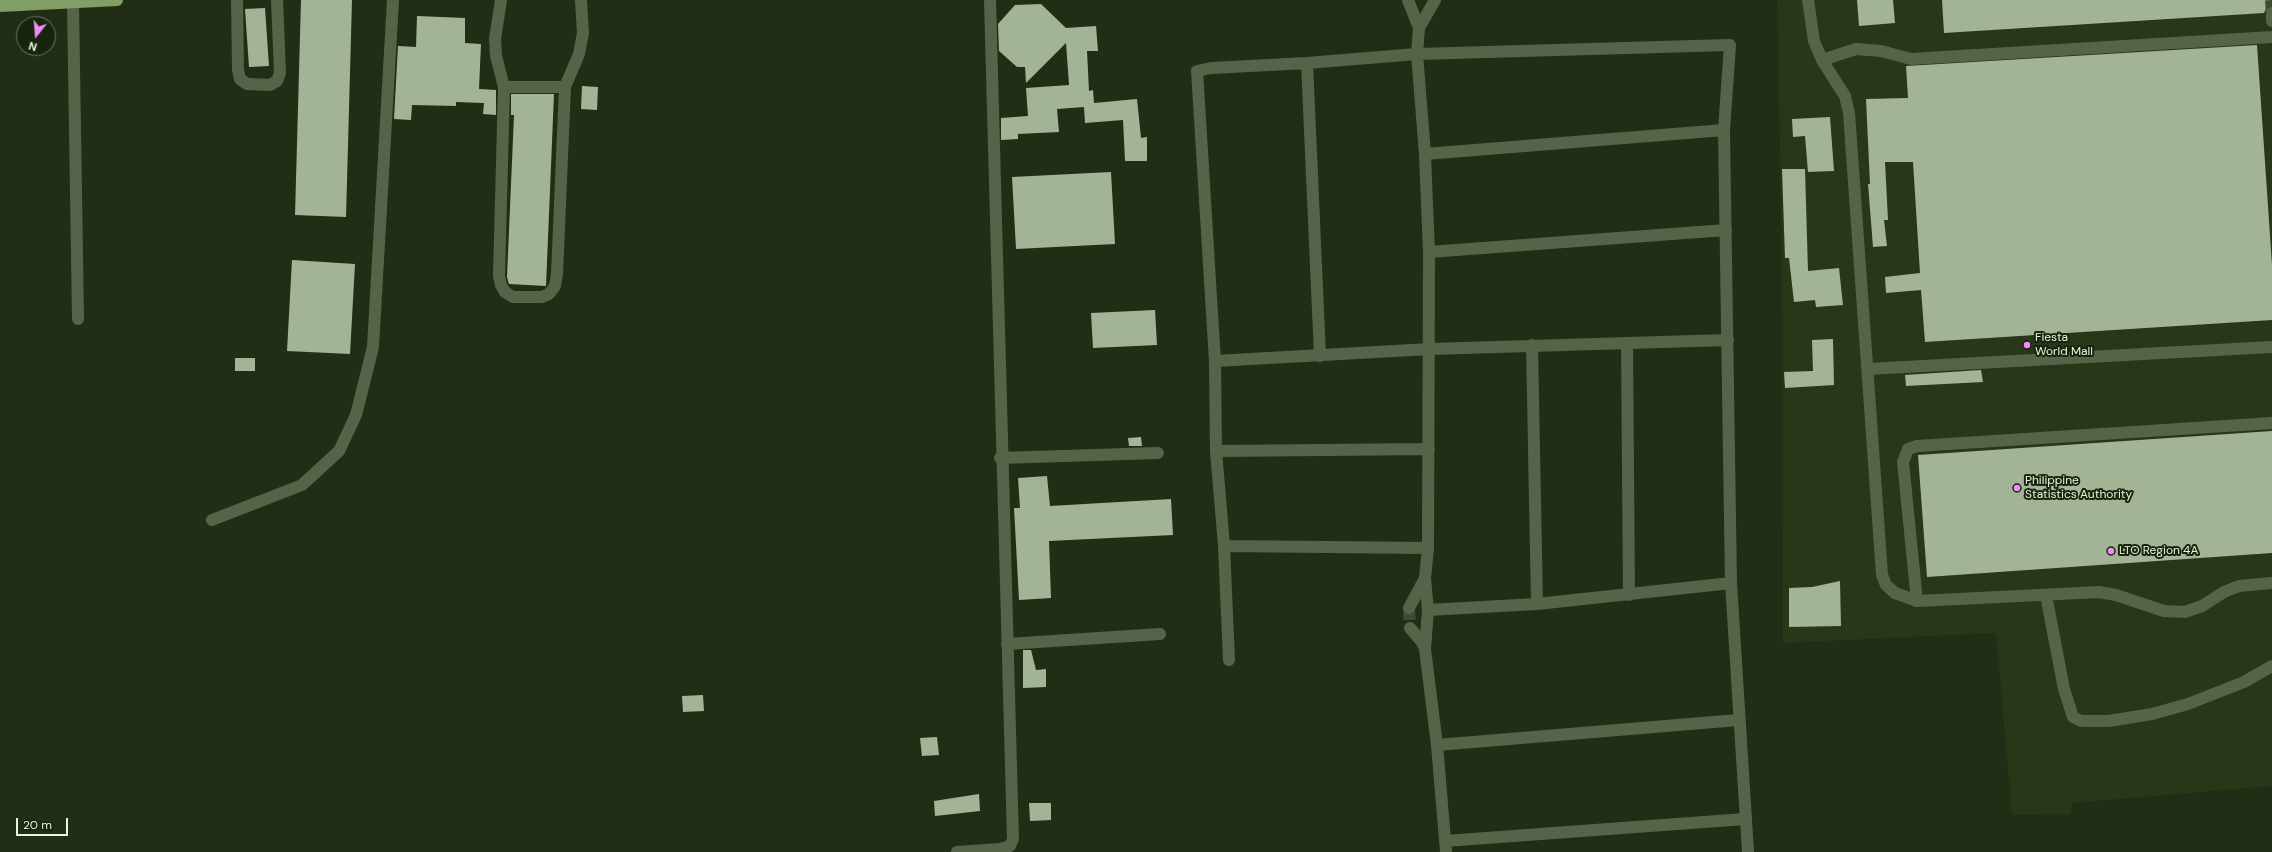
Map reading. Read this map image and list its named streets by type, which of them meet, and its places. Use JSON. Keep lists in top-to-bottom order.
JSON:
{
  "places": ["Fiesta World Mall", "Philippine Statistics Authority", "LTO Region 4A"],
  "scale_bar": "20 m",
  "north": "bottom"
}
